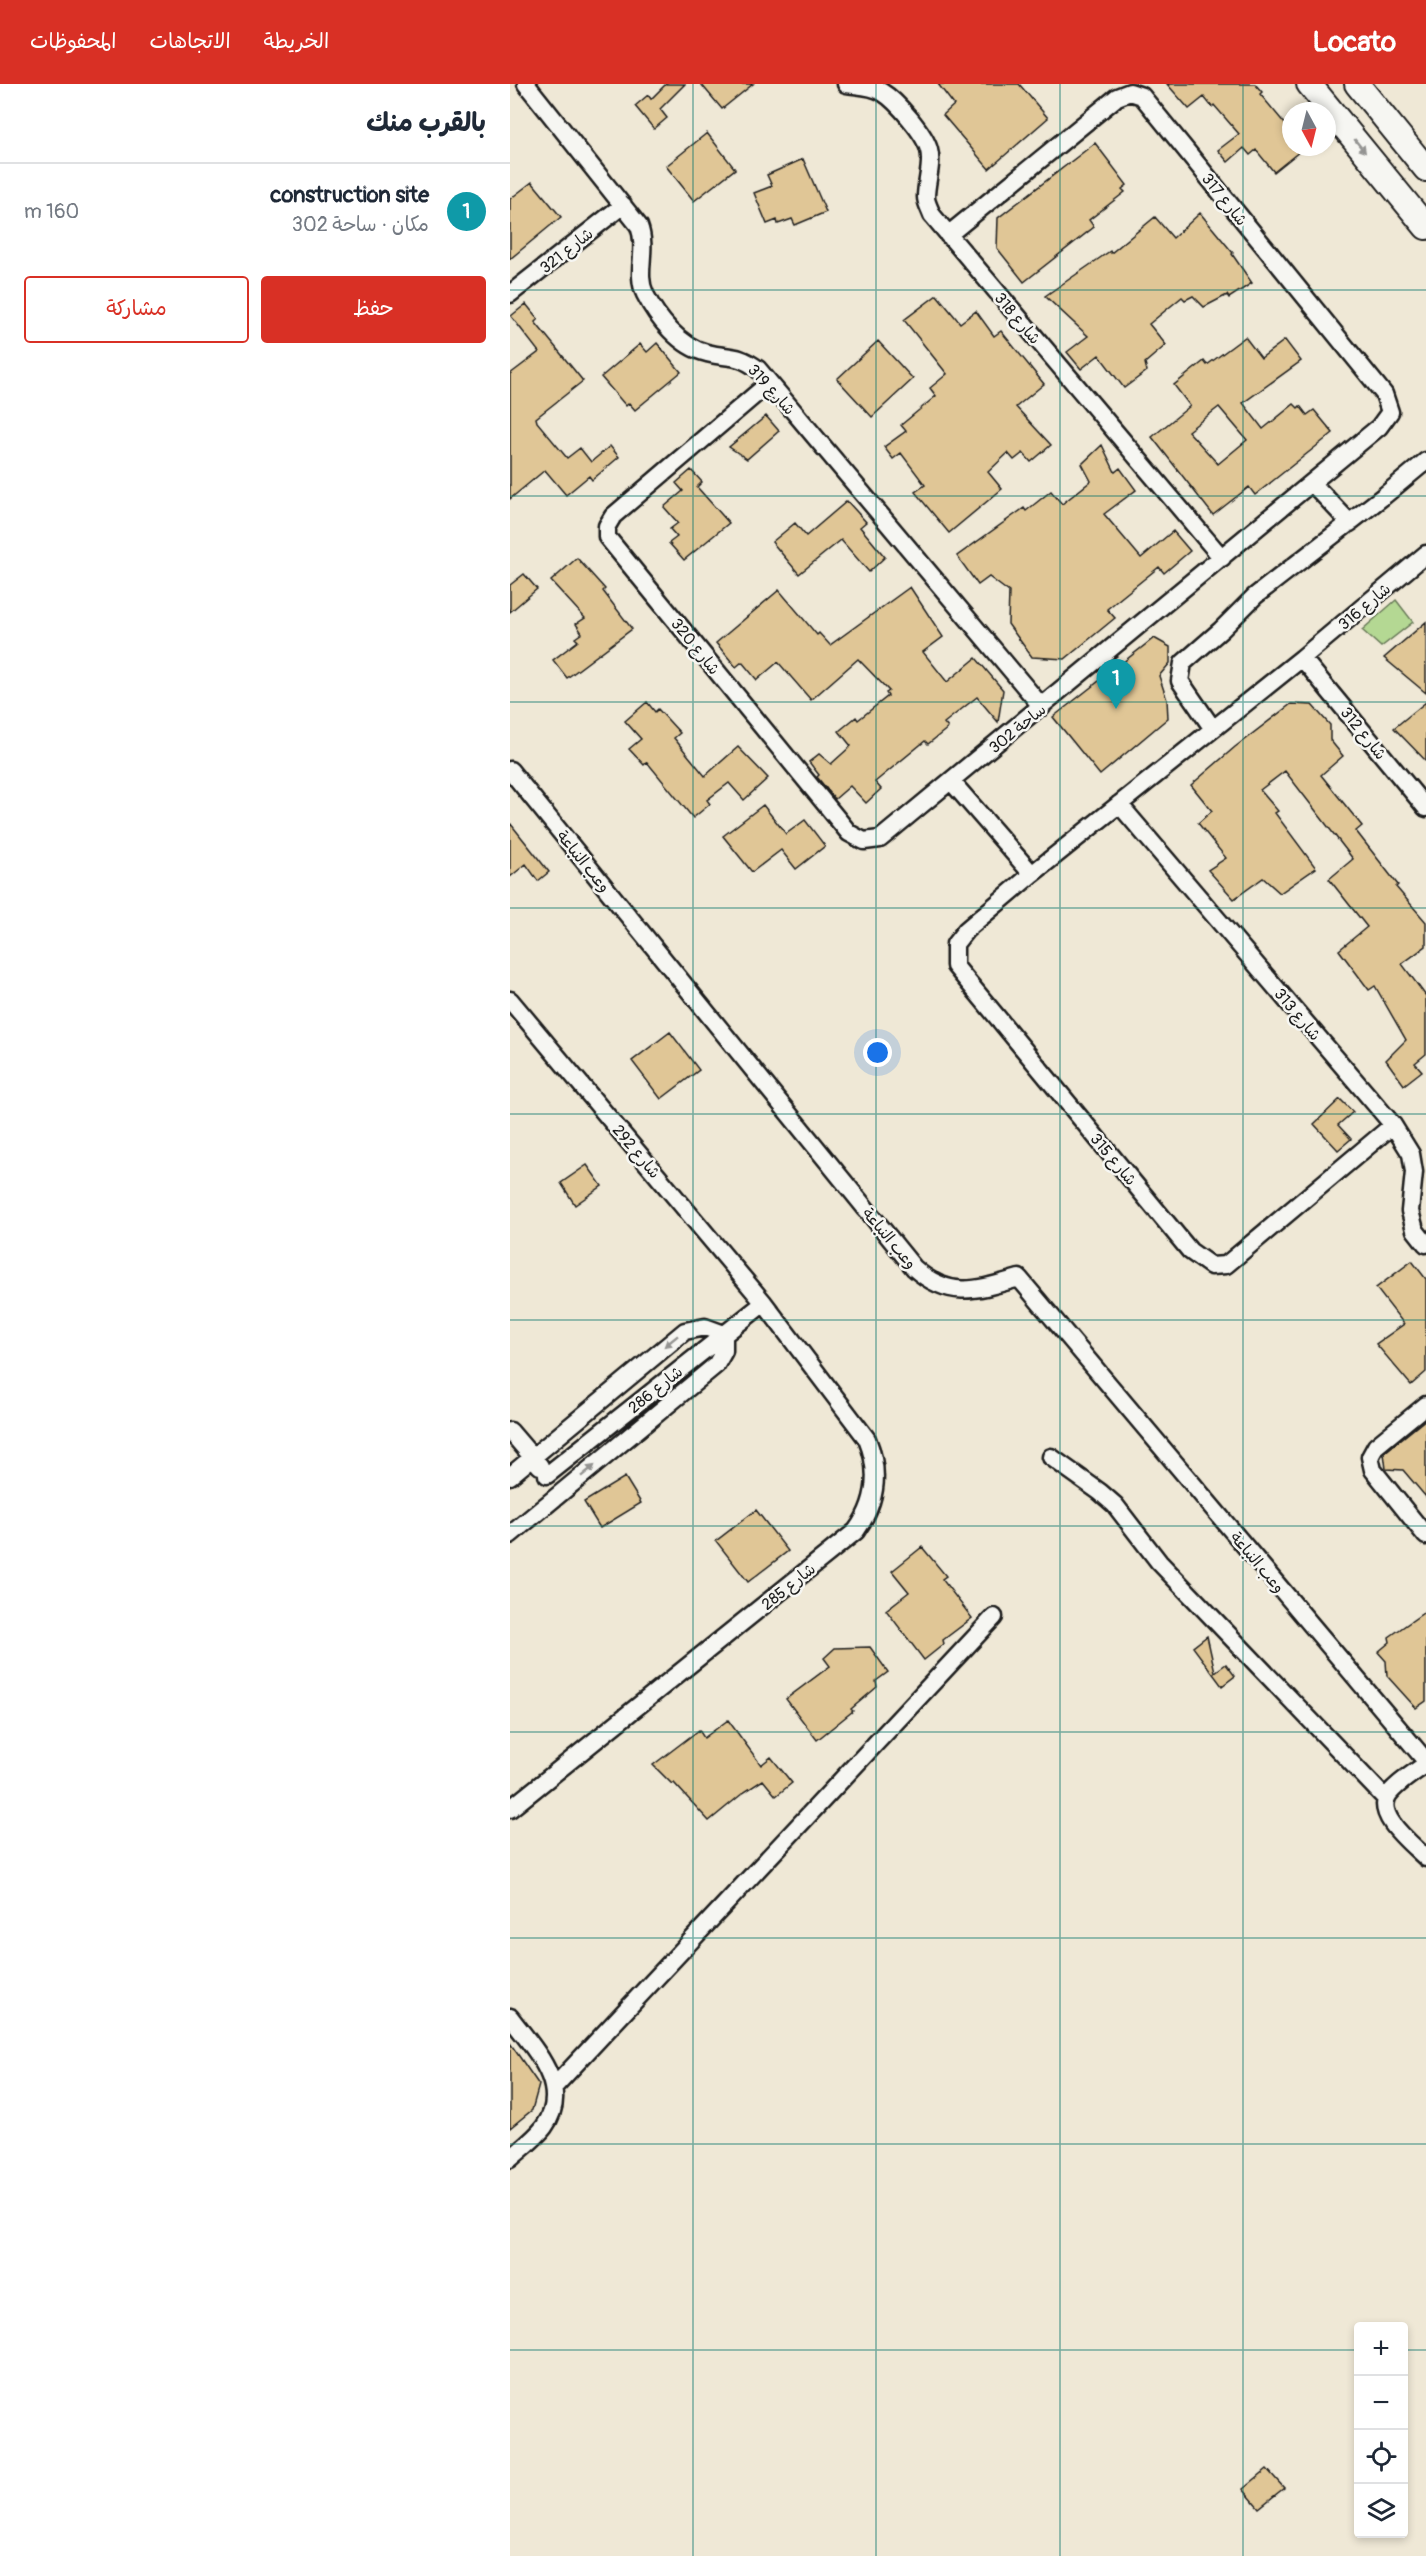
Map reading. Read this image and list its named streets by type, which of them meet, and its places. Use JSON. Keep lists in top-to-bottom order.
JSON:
{
  "streets": {
    "street": [
      "شارع 317",
      "شارع 321",
      "شارع 318",
      "شارع 319",
      "شارع 316",
      "شارع 320",
      "ساحة 302",
      "شارع 312",
      "وعب النباعة",
      "شارع 313",
      "شارع 292",
      "شارع 315",
      "شارع 286",
      "شارع 285"
    ]
  },
  "crossings": [
    ["شارع 317", "شارع 318"],
    ["شارع 317", "ساحة 302"],
    ["شارع 321", "شارع 319"],
    ["شارع 318", "ساحة 302"],
    ["شارع 319", "شارع 320"],
    ["شارع 319", "ساحة 302"],
    ["شارع 316", "شارع 312"],
    ["شارع 320", "ساحة 302"],
    ["شارع 313", "شارع 315"],
    ["شارع 292", "شارع 286"],
    ["شارع 292", "شارع 285"],
    ["شارع 286", "شارع 285"]
  ],
  "north": "bottom",
  "page": {
    "header": "Locato",
    "nav": ["الخريطة", "الاتجاهات", "المحفوظات"],
    "heading": "بالقرب منك",
    "list": [
      {
        "mark": "1",
        "name": "construction site",
        "note": "مكان · ساحة 302",
        "value": "160 m"
      }
    ],
    "buttons": ["حفظ", "مشاركة"],
    "pins": "1",
    "map_buttons": ["+", "−"]
  }
}
